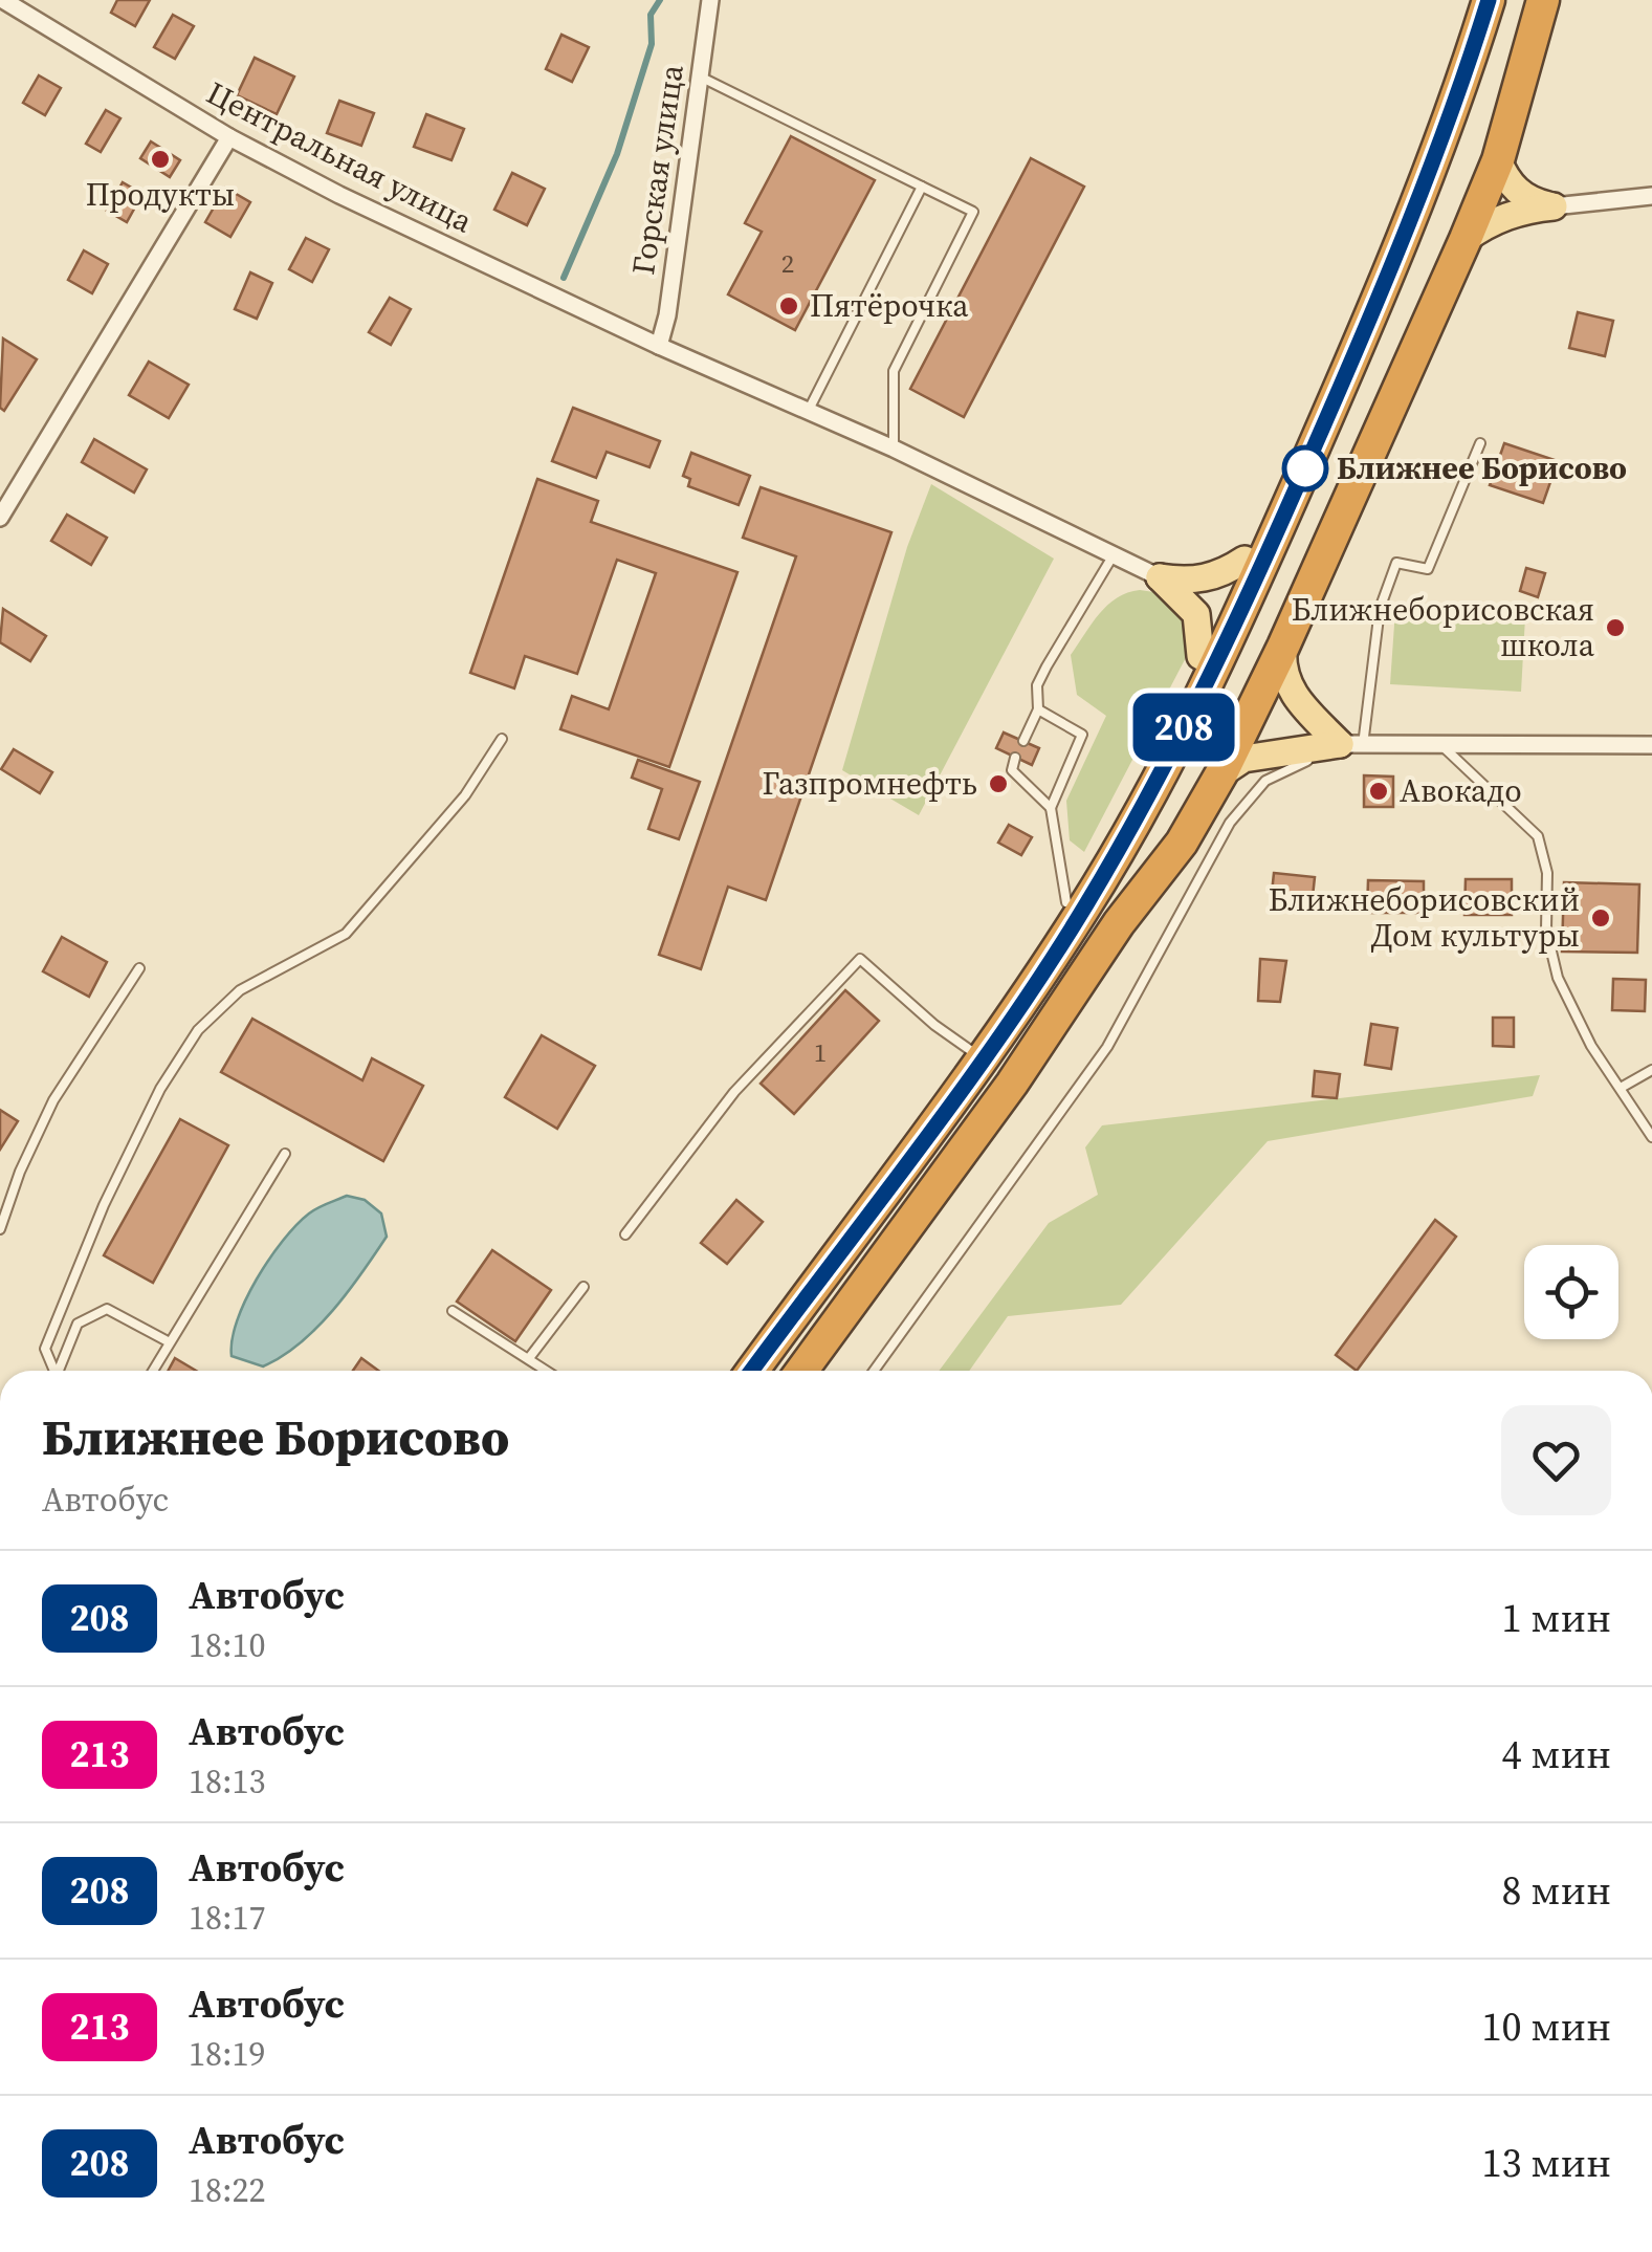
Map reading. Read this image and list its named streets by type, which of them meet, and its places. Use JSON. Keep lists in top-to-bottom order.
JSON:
{
  "streets": {
    "street": ["Центральная улица", "Горская улица"]
  },
  "crossings": [
    ["Центральная улица", "Горская улица"]
  ],
  "places": [
    "Продукты",
    "Пятёрочка",
    "Ближнее Борисово",
    "Ближнеборисовская школа",
    "Газпромнефть",
    "Авокадо",
    "Ближнеборисовский Дом культуры"
  ],
  "lines": ["bus line 208"],
  "house_numbers": ["2", "1"],
  "page": {
    "on_map": "208",
    "heading": ["Ближнее Борисово", "Автобус"],
    "list": [
      {
        "mark": "208",
        "name": "Автобус",
        "note": "18:10",
        "value": "1 мин"
      },
      {
        "mark": "213",
        "name": "Автобус",
        "note": "18:13",
        "value": "4 мин"
      },
      {
        "mark": "208",
        "name": "Автобус",
        "note": "18:17",
        "value": "8 мин"
      },
      {
        "mark": "213",
        "name": "Автобус",
        "note": "18:19",
        "value": "10 мин"
      },
      {
        "mark": "208",
        "name": "Автобус",
        "note": "18:22",
        "value": "13 мин"
      }
    ]
  }
}
